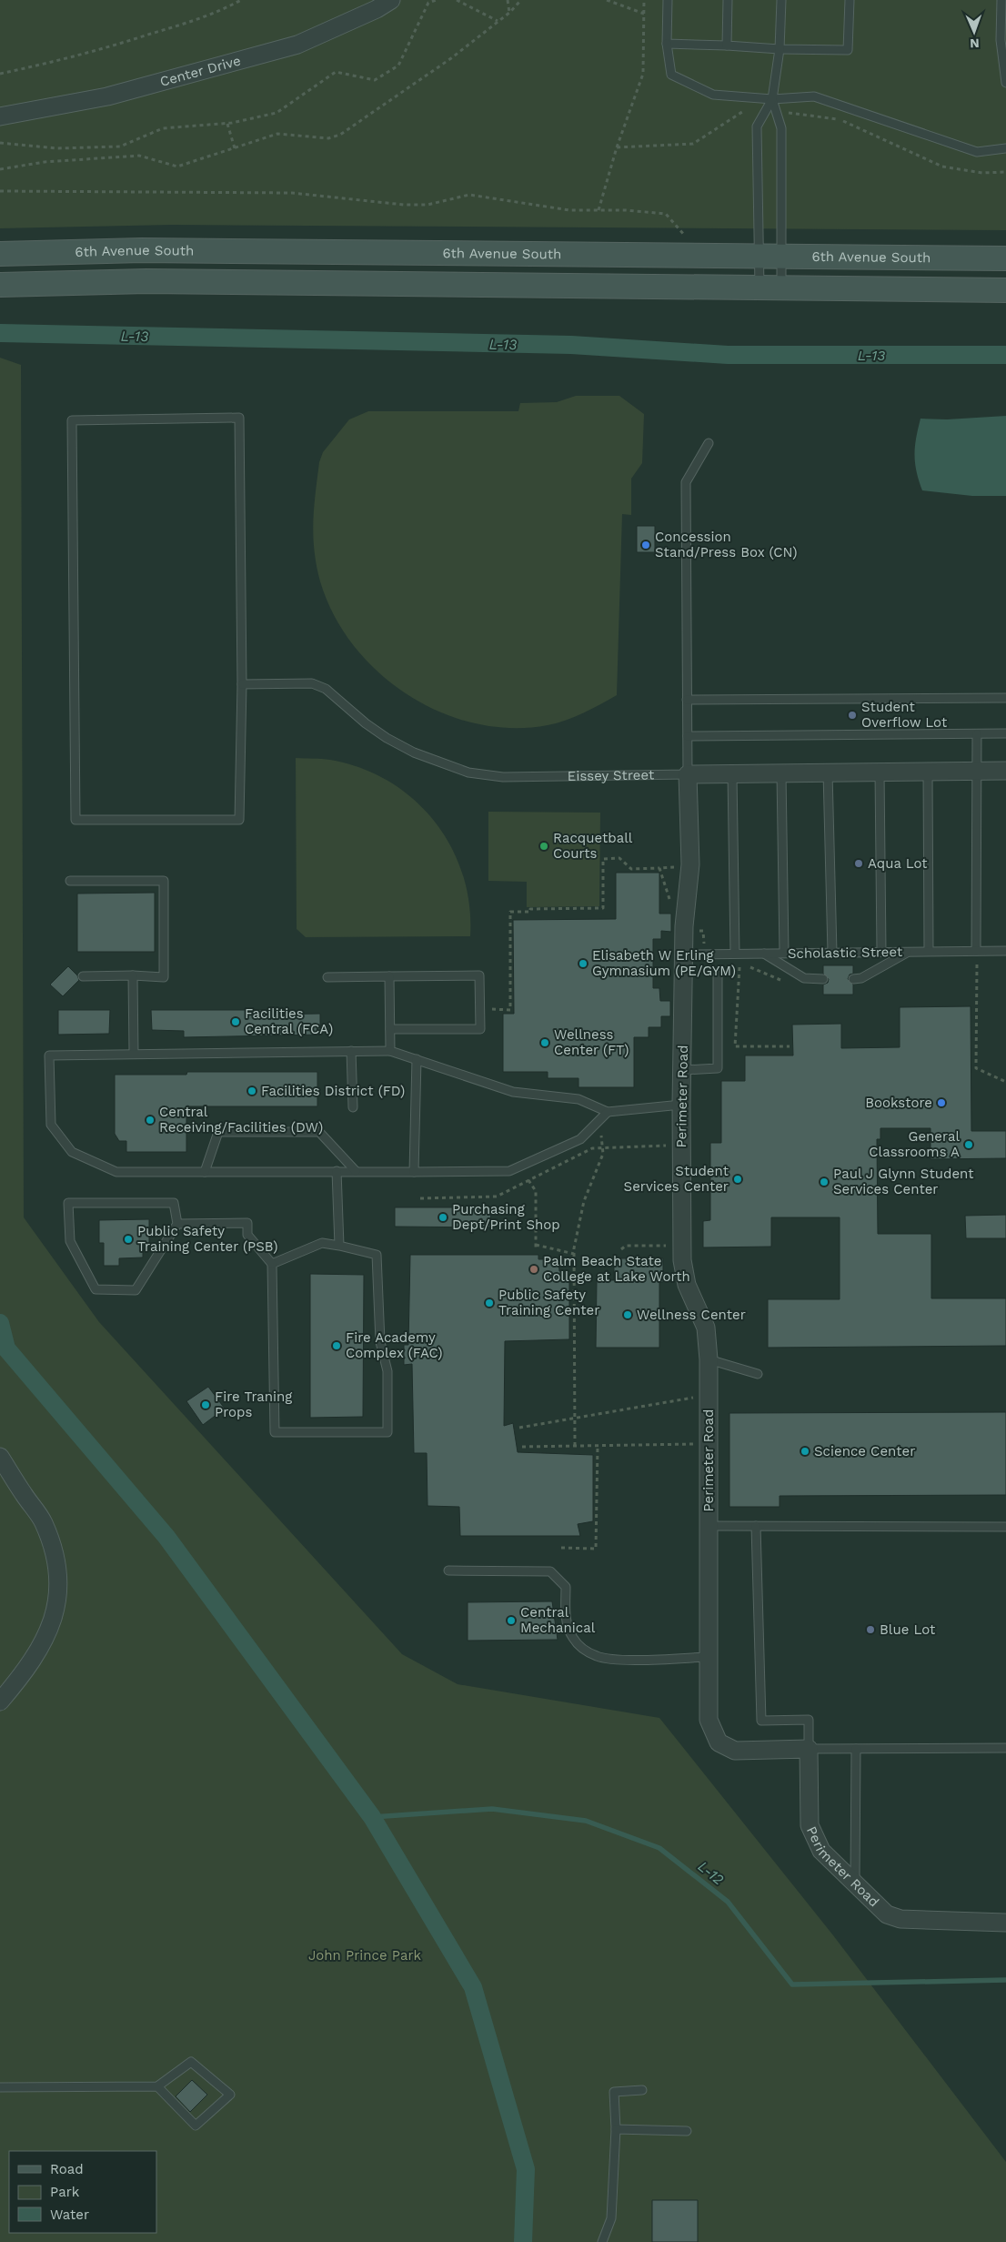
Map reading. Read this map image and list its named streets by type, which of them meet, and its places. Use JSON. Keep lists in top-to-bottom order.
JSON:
{
  "streets": {
    "street": [
      "Center Drive",
      "6th Avenue South",
      "Eissey Street",
      "Perimeter Road"
    ],
    "lane": ["Scholastic Street"]
  },
  "crossings": [
    ["Eissey Street", "Perimeter Road"],
    ["Scholastic Street", "Perimeter Road"]
  ],
  "water": ["L-13", "L-12"],
  "parks": ["John Prince Park"],
  "places": [
    "Concession Stand/Press Box (CN)",
    "Student Overflow Lot",
    "Racquetball Courts",
    "Aqua Lot",
    "Elisabeth W Erling Gymnasium (PE/GYM)",
    "Facilities Central (FCA)",
    "Wellness Center (FT)",
    "Facilities District (FD)",
    "Bookstore",
    "Central Receiving/Facilities (DW)",
    "General Classrooms A",
    "Student Services Center",
    "Paul J Glynn Student Services Center",
    "Purchasing Dept/Print Shop",
    "Public Safety Training Center (PSB)",
    "Palm Beach State College at Lake Worth",
    "Public Safety Training Center",
    "Wellness Center",
    "Fire Academy Complex (FAC)",
    "Fire Traning Props",
    "Science Center",
    "Central Mechanical",
    "Blue Lot"
  ],
  "legend": ["Road", "Park", "Water"],
  "north": "bottom"
}
